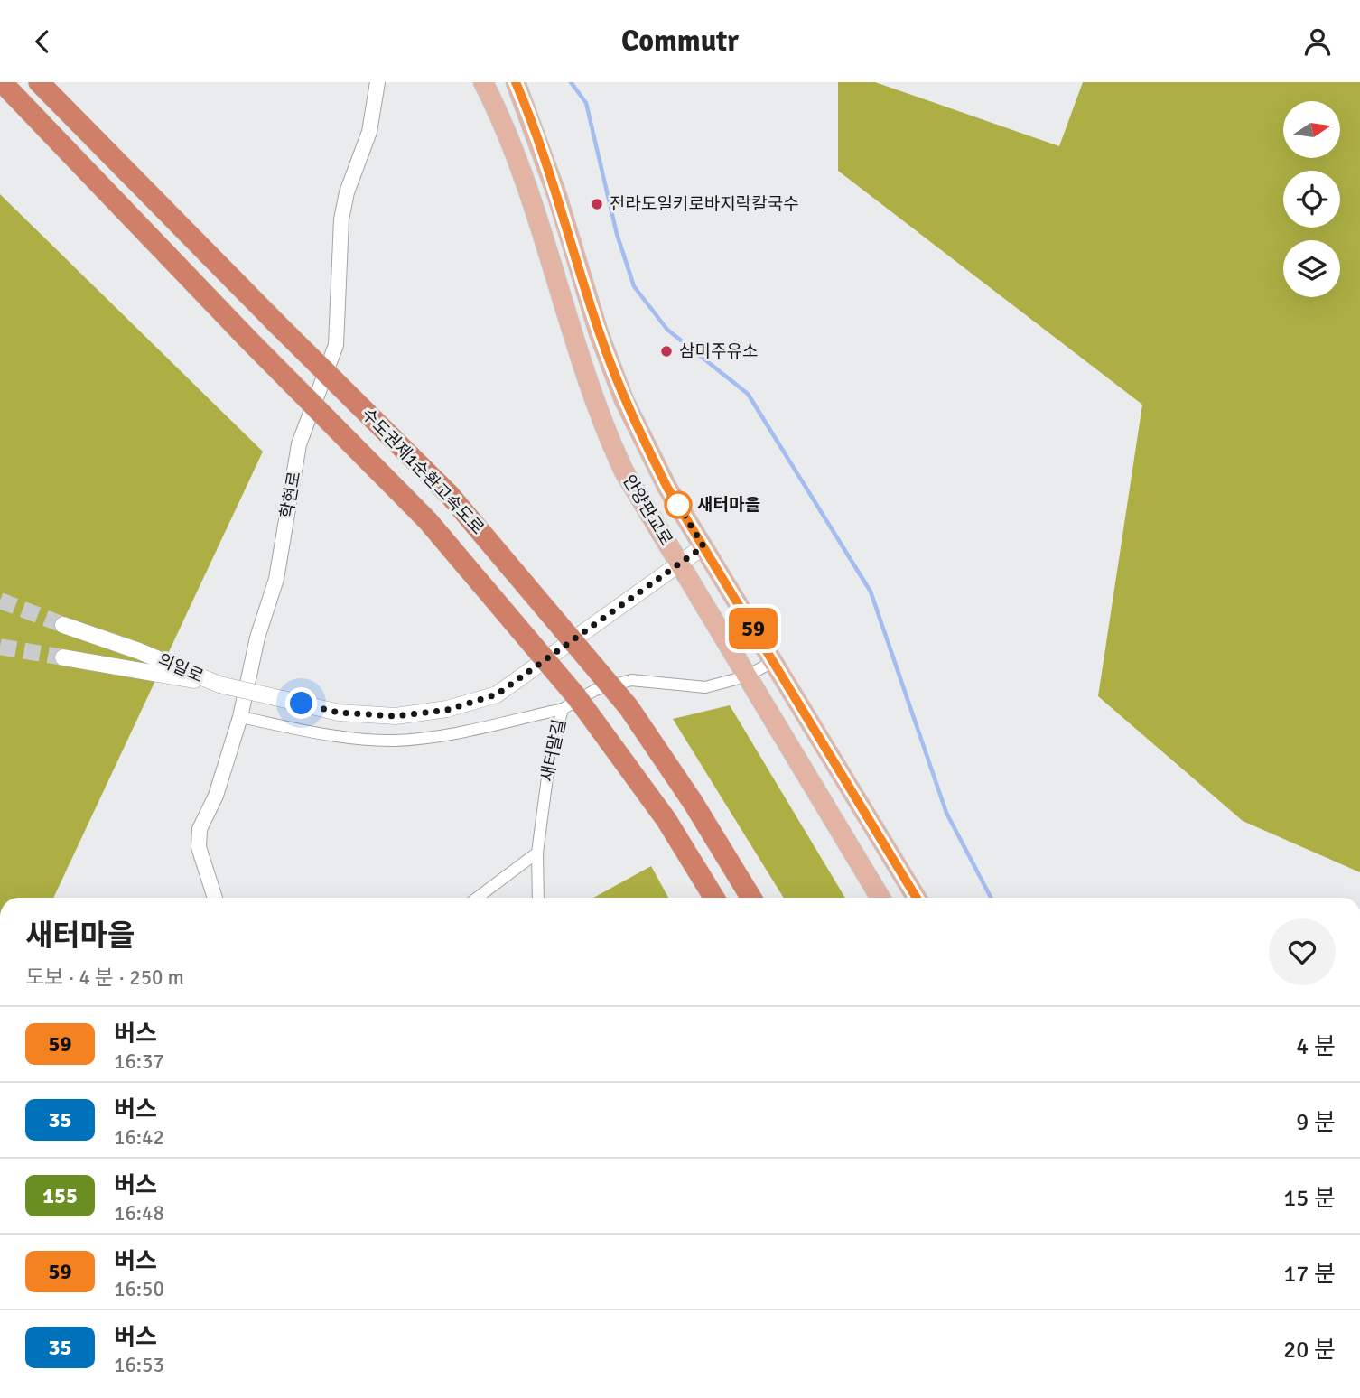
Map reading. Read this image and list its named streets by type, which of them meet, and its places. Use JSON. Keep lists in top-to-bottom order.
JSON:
{
  "streets": {
    "highway": ["수도권제1순환고속도로"],
    "main road": ["안양판교로", "의일로"],
    "street": ["학현로", "새터말길"]
  },
  "crossings": [
    ["안양판교로", "새터말길"]
  ],
  "places": ["전라도일키로바지락칼국수", "삼미주유소", "새터마을"],
  "lines": ["bus line 59"],
  "north": "right",
  "page": {
    "header": "Commutr",
    "on_map": "59",
    "heading": ["새터마을", "도보 · 4 분 · 250 m"],
    "list": [
      {
        "mark": "59",
        "name": "버스",
        "note": "16:37",
        "value": "4 분"
      },
      {
        "mark": "35",
        "name": "버스",
        "note": "16:42",
        "value": "9 분"
      },
      {
        "mark": "155",
        "name": "버스",
        "note": "16:48",
        "value": "15 분"
      },
      {
        "mark": "59",
        "name": "버스",
        "note": "16:50",
        "value": "17 분"
      },
      {
        "mark": "35",
        "name": "버스",
        "note": "16:53",
        "value": "20 분"
      }
    ]
  }
}
